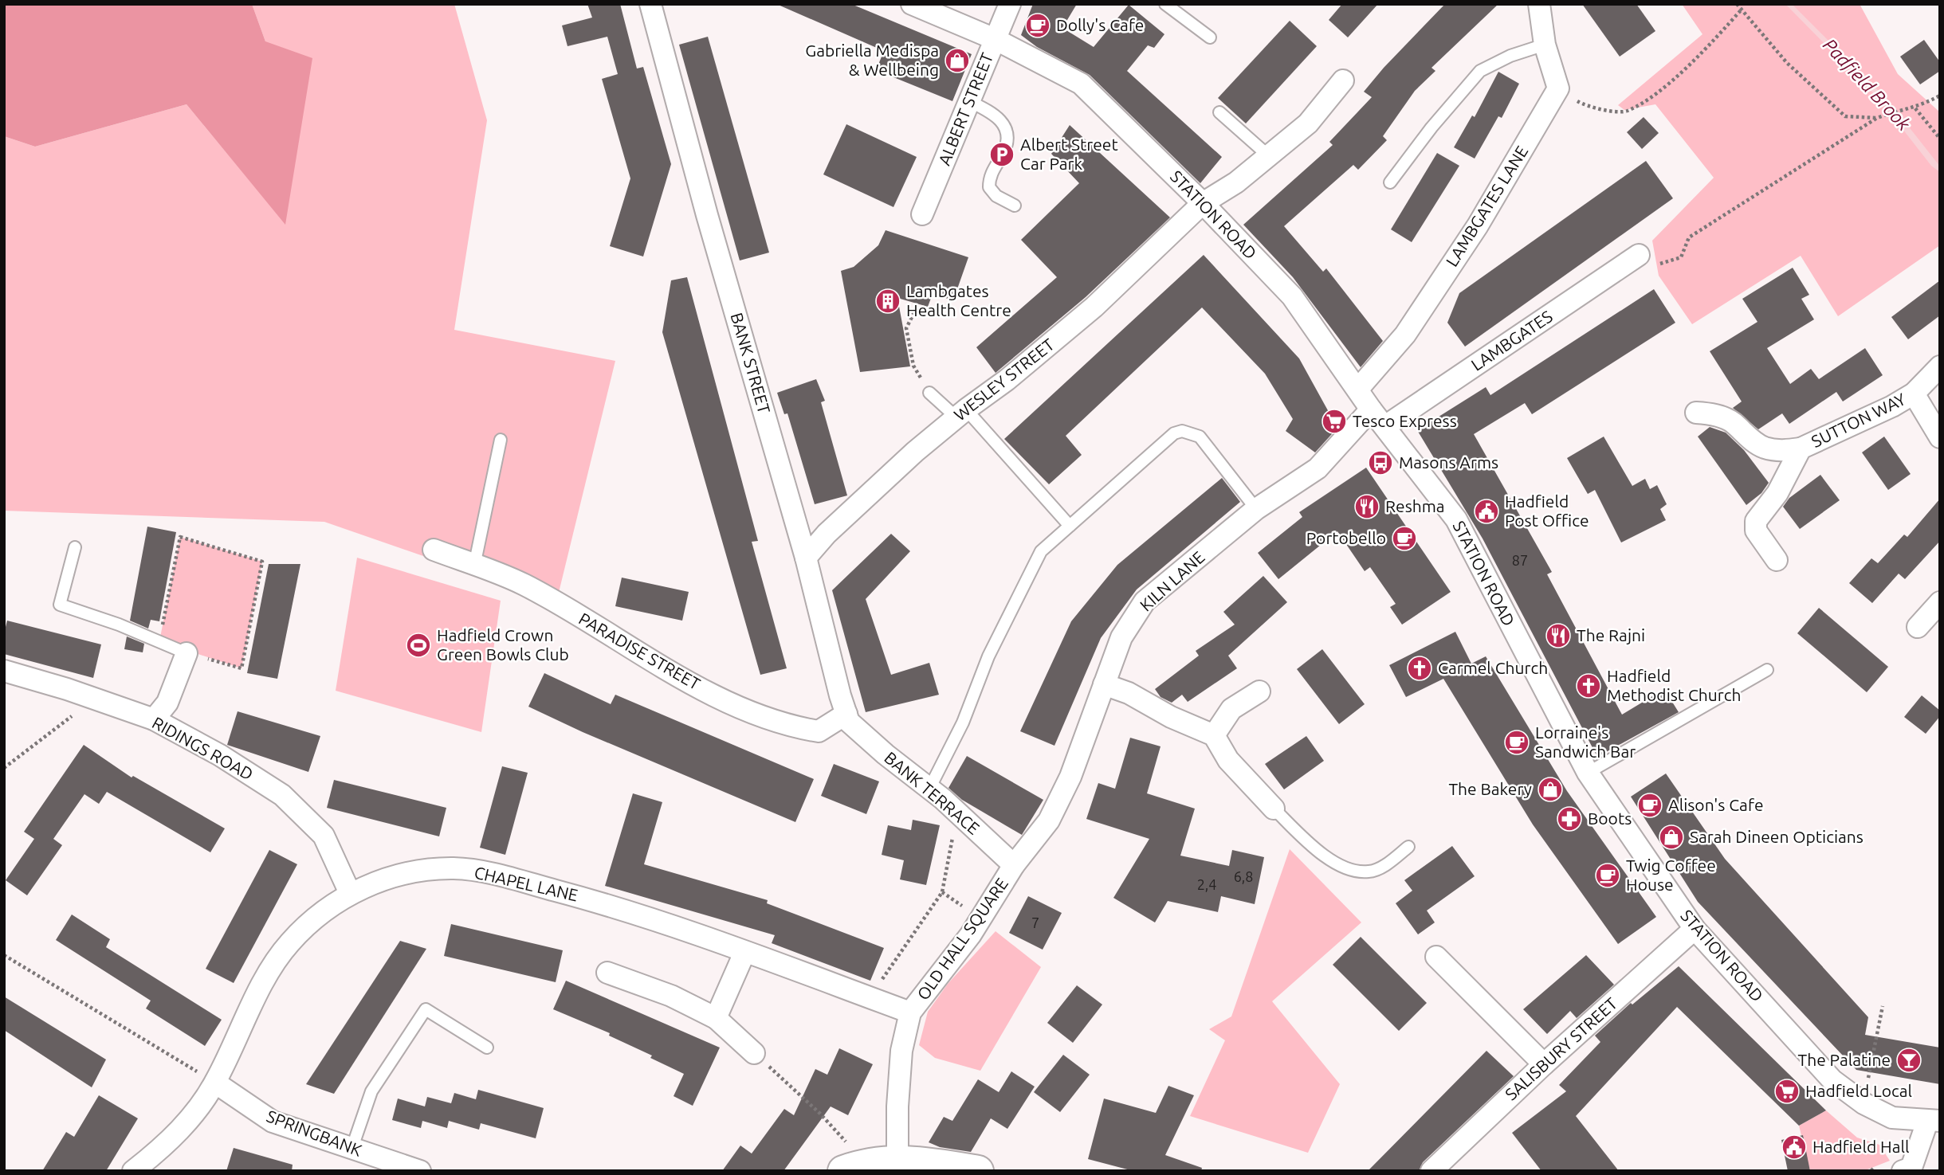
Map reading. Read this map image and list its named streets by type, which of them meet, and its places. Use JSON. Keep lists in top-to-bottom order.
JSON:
{
  "streets": {
    "street": [
      "ALBERT STREET",
      "LAMBGATES LANE",
      "STATION ROAD",
      "LAMBGATES",
      "BANK STREET",
      "WESLEY STREET",
      "SUTTON WAY",
      "KILN LANE",
      "PARADISE STREET",
      "RIDINGS ROAD",
      "BANK TERRACE",
      "CHAPEL LANE",
      "OLD HALL SQUARE",
      "SALISBURY STREET",
      "SPRINGBANK"
    ]
  },
  "crossings": [
    ["ALBERT STREET", "STATION ROAD"],
    ["LAMBGATES LANE", "STATION ROAD"],
    ["STATION ROAD", "LAMBGATES"],
    ["STATION ROAD", "WESLEY STREET"],
    ["STATION ROAD", "KILN LANE"],
    ["STATION ROAD", "SALISBURY STREET"],
    ["BANK STREET", "WESLEY STREET"],
    ["BANK STREET", "PARADISE STREET"],
    ["BANK STREET", "BANK TERRACE"],
    ["KILN LANE", "BANK TERRACE"],
    ["KILN LANE", "OLD HALL SQUARE"],
    ["PARADISE STREET", "BANK TERRACE"],
    ["RIDINGS ROAD", "CHAPEL LANE"],
    ["BANK TERRACE", "OLD HALL SQUARE"],
    ["CHAPEL LANE", "OLD HALL SQUARE"],
    ["CHAPEL LANE", "SPRINGBANK"]
  ],
  "water": ["Padfield Brook"],
  "places": {
    "cafe": [
      "Dolly's Cafe",
      "Portobello",
      "Lorraine's Sandwich Bar",
      "Alison's Cafe",
      "Twig Coffee House"
    ],
    "shop": ["Gabriella Medispa & Wellbeing", "The Bakery", "Sarah Dineen Opticians"],
    "parking": ["Albert Street Car Park"],
    "building": ["Lambgates Health Centre"],
    "supermarket": ["Tesco Express", "Hadfield Local"],
    "bus stop": ["Masons Arms"],
    "restaurant": ["Reshma", "The Rajni"],
    "public building": ["Hadfield Post Office", "Hadfield Hall"],
    "sports": ["Hadfield Crown Green Bowls Club"],
    "church": ["Carmel Church", "Hadfield Methodist Church"],
    "pharmacy": ["Boots"],
    "bar": ["The Palatine"]
  },
  "house_numbers": [
    "87",
    "6,8",
    "2,4",
    "7"
  ]
}
